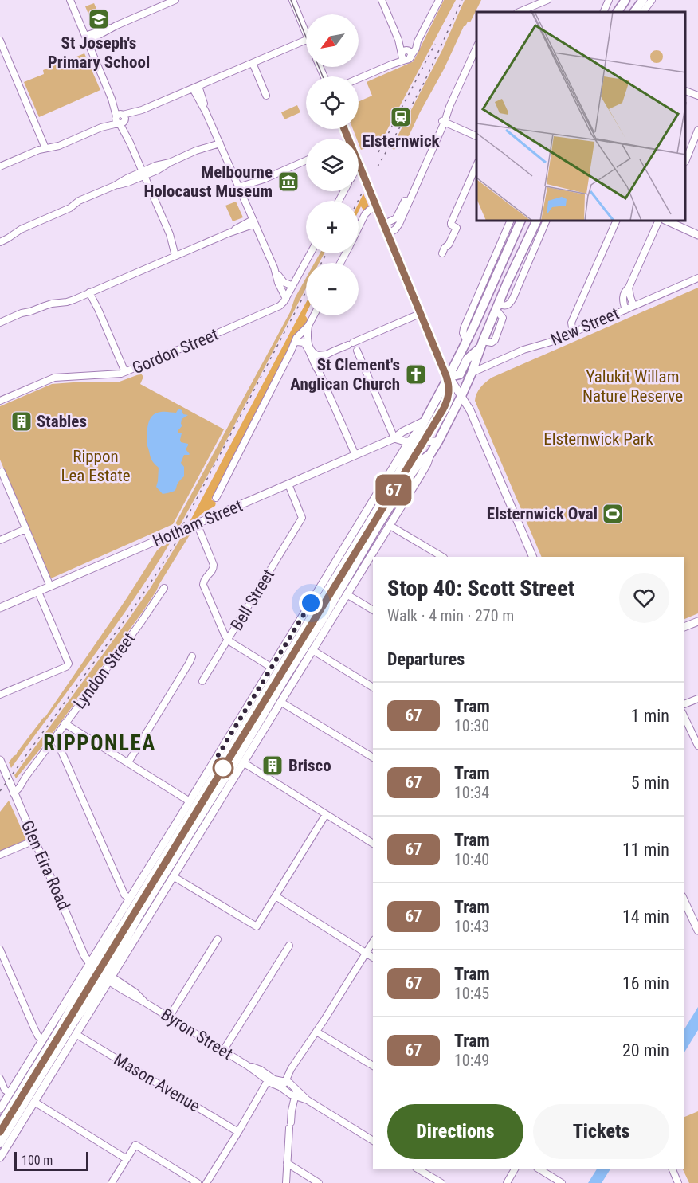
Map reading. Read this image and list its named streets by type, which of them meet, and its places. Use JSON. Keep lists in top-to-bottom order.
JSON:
{
  "streets": {
    "highway": ["Glen Eira Road"],
    "main road": ["Hotham Street"],
    "street": [
      "New Street",
      "Gordon Street",
      "Bell Street",
      "Lyndon Street",
      "Byron Street",
      "Mason Avenue"
    ]
  },
  "crossings": [
    ["Hotham Street", "Bell Street"],
    ["Lyndon Street", "Glen Eira Road"],
    ["Glen Eira Road", "Byron Street"]
  ],
  "districts": ["RIPPONLEA"],
  "parks": ["Yalukit Willam Nature Reserve", "Elsternwick Park", "Rippon Lea Estate"],
  "places": {
    "school or university": ["St Joseph's Primary School"],
    "station": ["Elsternwick"],
    "museum": ["Melbourne Holocaust Museum"],
    "church": ["St Clement's Anglican Church"],
    "building": ["Stables", "Brisco"],
    "sports": ["Elsternwick Oval"]
  },
  "lines": ["tram line 67"],
  "scale_bar": "100 m",
  "north": "bottom left",
  "page": {
    "on_map": "67",
    "map_buttons": ["+", "−"],
    "heading": [
      ["Stop 40: Scott Street", "Walk · 4 min · 270 m"],
      "Departures"
    ],
    "list": [
      {
        "mark": "67",
        "name": "Tram",
        "note": "10:30",
        "value": "1 min"
      },
      {
        "mark": "67",
        "name": "Tram",
        "note": "10:34",
        "value": "5 min"
      },
      {
        "mark": "67",
        "name": "Tram",
        "note": "10:40",
        "value": "11 min"
      },
      {
        "mark": "67",
        "name": "Tram",
        "note": "10:43",
        "value": "14 min"
      },
      {
        "mark": "67",
        "name": "Tram",
        "note": "10:45",
        "value": "16 min"
      },
      {
        "mark": "67",
        "name": "Tram",
        "note": "10:49",
        "value": "20 min"
      }
    ],
    "buttons": ["Directions", "Tickets"],
    "scale": "100 m"
  }
}
